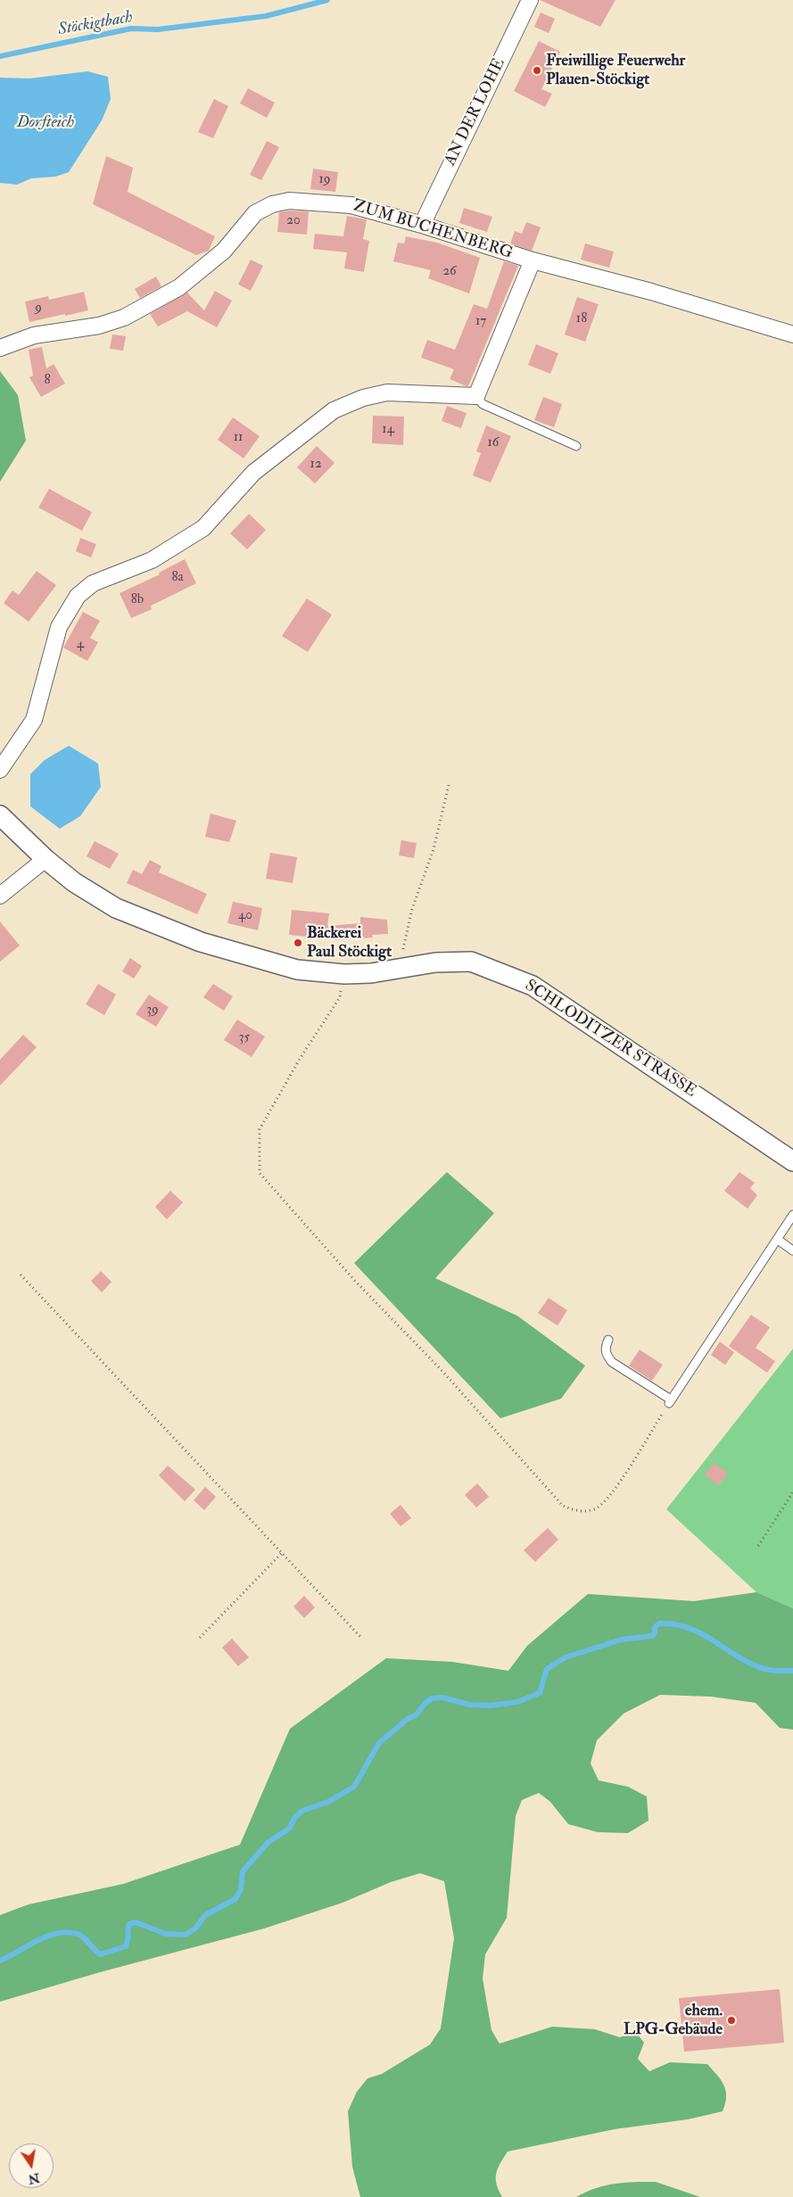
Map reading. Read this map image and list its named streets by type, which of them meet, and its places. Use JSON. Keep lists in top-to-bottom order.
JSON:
{
  "streets": {
    "street": ["AN DER LOHE", "ZUM BUCHENBERG", "SCHLODITZER STRASSE"]
  },
  "crossings": [
    ["AN DER LOHE", "ZUM BUCHENBERG"]
  ],
  "water": ["Stöckigtbach", "Dorfteich"],
  "places": ["Freiwillige Feuerwehr Plauen-Stöckigt", "Bäckerei Paul Stöckigt", "ehem. LPG-Gebäude"],
  "house_numbers": [
    "19",
    "20",
    "26",
    "9",
    "18",
    "17",
    "8",
    "14",
    "11",
    "16",
    "12",
    "8a",
    "8b",
    "4",
    "40",
    "39",
    "35"
  ],
  "north": "bottom"
}
